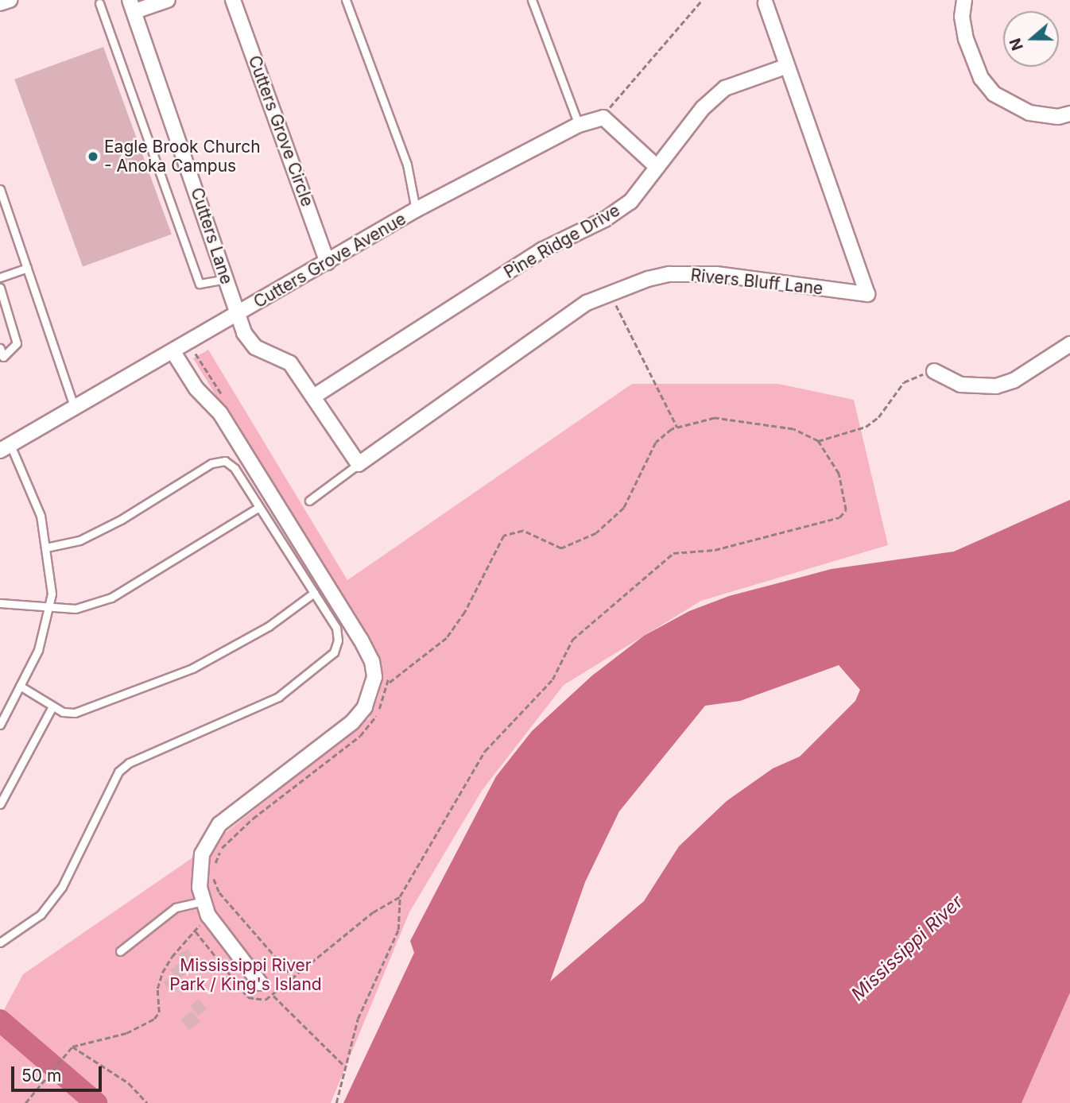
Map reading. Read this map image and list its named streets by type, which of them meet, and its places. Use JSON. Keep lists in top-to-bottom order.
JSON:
{
  "streets": {
    "street": [
      "Cutters Grove Circle",
      "Cutters Lane",
      "Pine Ridge Drive",
      "Cutters Grove Avenue",
      "Rivers Bluff Lane"
    ]
  },
  "crossings": [
    ["Cutters Grove Circle", "Cutters Grove Avenue"],
    ["Cutters Lane", "Cutters Grove Avenue"],
    ["Pine Ridge Drive", "Rivers Bluff Lane"]
  ],
  "water": ["Mississippi River"],
  "parks": ["Mississippi River Park / King's Island"],
  "places": ["Eagle Brook Church - Anoka Campus"],
  "scale_bar": "50 m",
  "north": "left"
}
